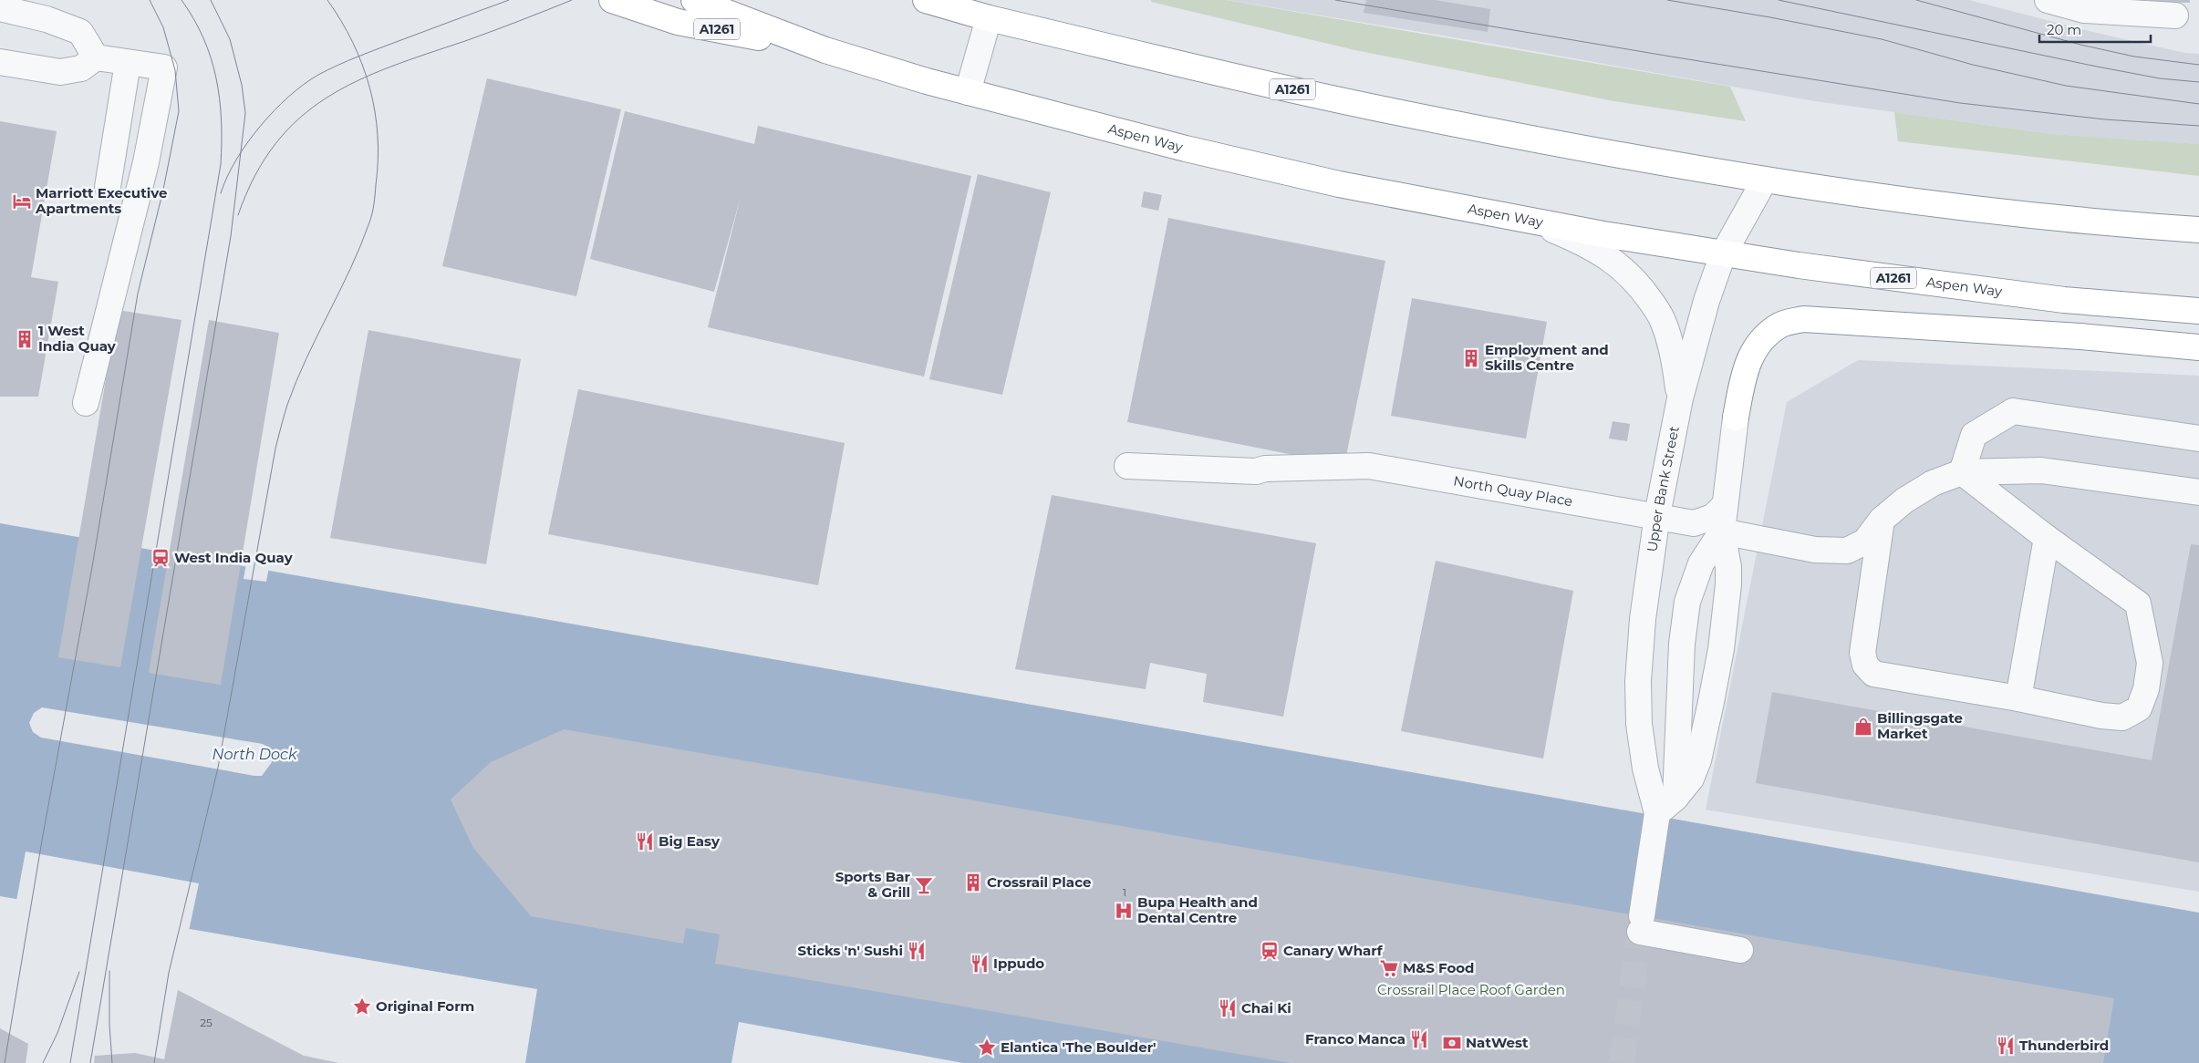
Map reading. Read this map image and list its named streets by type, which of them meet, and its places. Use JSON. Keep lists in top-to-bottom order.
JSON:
{
  "streets": {
    "highway": ["A1261", "Aspen Way"],
    "street": ["Upper Bank Street", "North Quay Place"]
  },
  "crossings": [
    ["A1261", "Aspen Way"],
    ["A1261", "Upper Bank Street"],
    ["Aspen Way", "Upper Bank Street"],
    ["Upper Bank Street", "North Quay Place"]
  ],
  "water": ["North Dock"],
  "parks": ["Crossrail Place Roof Garden"],
  "places": {
    "hotel": ["Marriott Executive Apartments"],
    "building": ["1 West India Quay", "Employment and Skills Centre", "Crossrail Place"],
    "station": ["West India Quay", "Canary Wharf"],
    "shop": ["Billingsgate Market"],
    "restaurant": [
      "Big Easy",
      "Sticks 'n' Sushi",
      "Ippudo",
      "Chai Ki",
      "Franco Manca",
      "Thunderbird"
    ],
    "bar": ["Sports Bar & Grill"],
    "hospital": ["Bupa Health and Dental Centre"],
    "supermarket": ["M&S Food"],
    "place": ["Original Form", "Elantica 'The Boulder'"],
    "bank": ["NatWest"]
  },
  "house_numbers": ["1", "25"],
  "scale_bar": "20 m"
}
